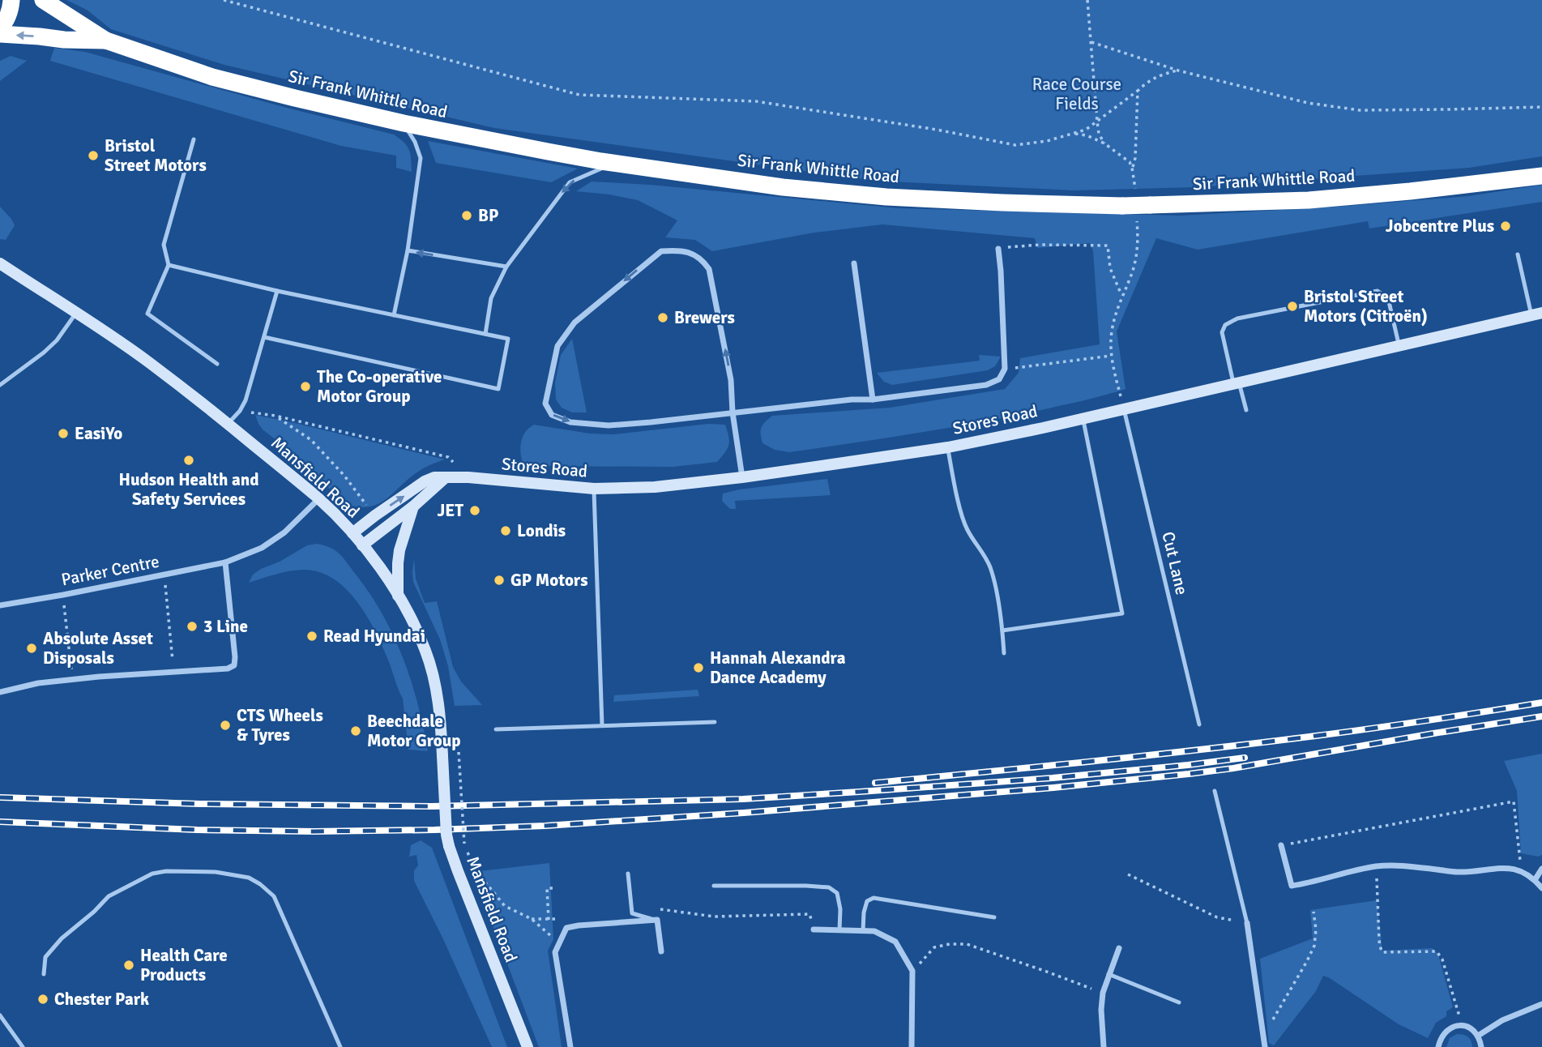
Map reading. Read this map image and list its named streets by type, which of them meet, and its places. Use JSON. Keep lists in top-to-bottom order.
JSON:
{
  "streets": {
    "highway": ["Sir Frank Whittle Road"],
    "street": ["Stores Road", "Mansfield Road", "Parker Centre"],
    "lane": ["Cut Lane"]
  },
  "crossings": [
    ["Stores Road", "Mansfield Road"],
    ["Stores Road", "Cut Lane"],
    ["Mansfield Road", "Parker Centre"]
  ],
  "parks": ["Race Course Fields"],
  "places": [
    "Bristol Street Motors",
    "BP",
    "Jobcentre Plus",
    "Bristol Street Motors (Citroën)",
    "Brewers",
    "The Co-operative Motor Group",
    "EasiYo",
    "Hudson Health and Safety Services",
    "JET",
    "Londis",
    "GP Motors",
    "3 Line",
    "Read Hyundai",
    "Absolute Asset Disposals",
    "Hannah Alexandra Dance Academy",
    "CTS Wheels & Tyres",
    "Beechdale Motor Group",
    "Health Care Products",
    "Chester Park"
  ]
}
